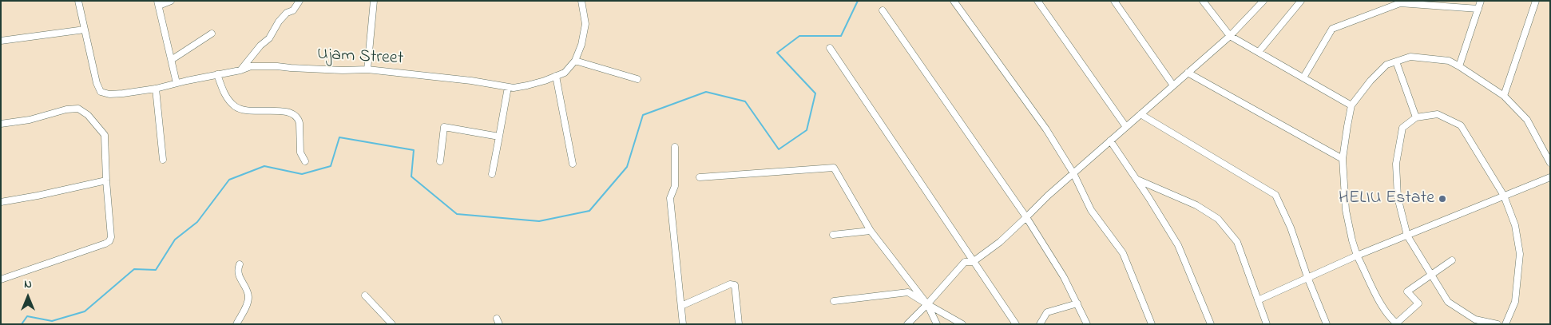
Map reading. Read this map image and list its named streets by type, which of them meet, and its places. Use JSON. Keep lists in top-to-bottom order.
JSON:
{
  "streets": {
    "street": ["Ujam Street"]
  },
  "places": ["HELIU Estate"],
  "north": "top"
}
